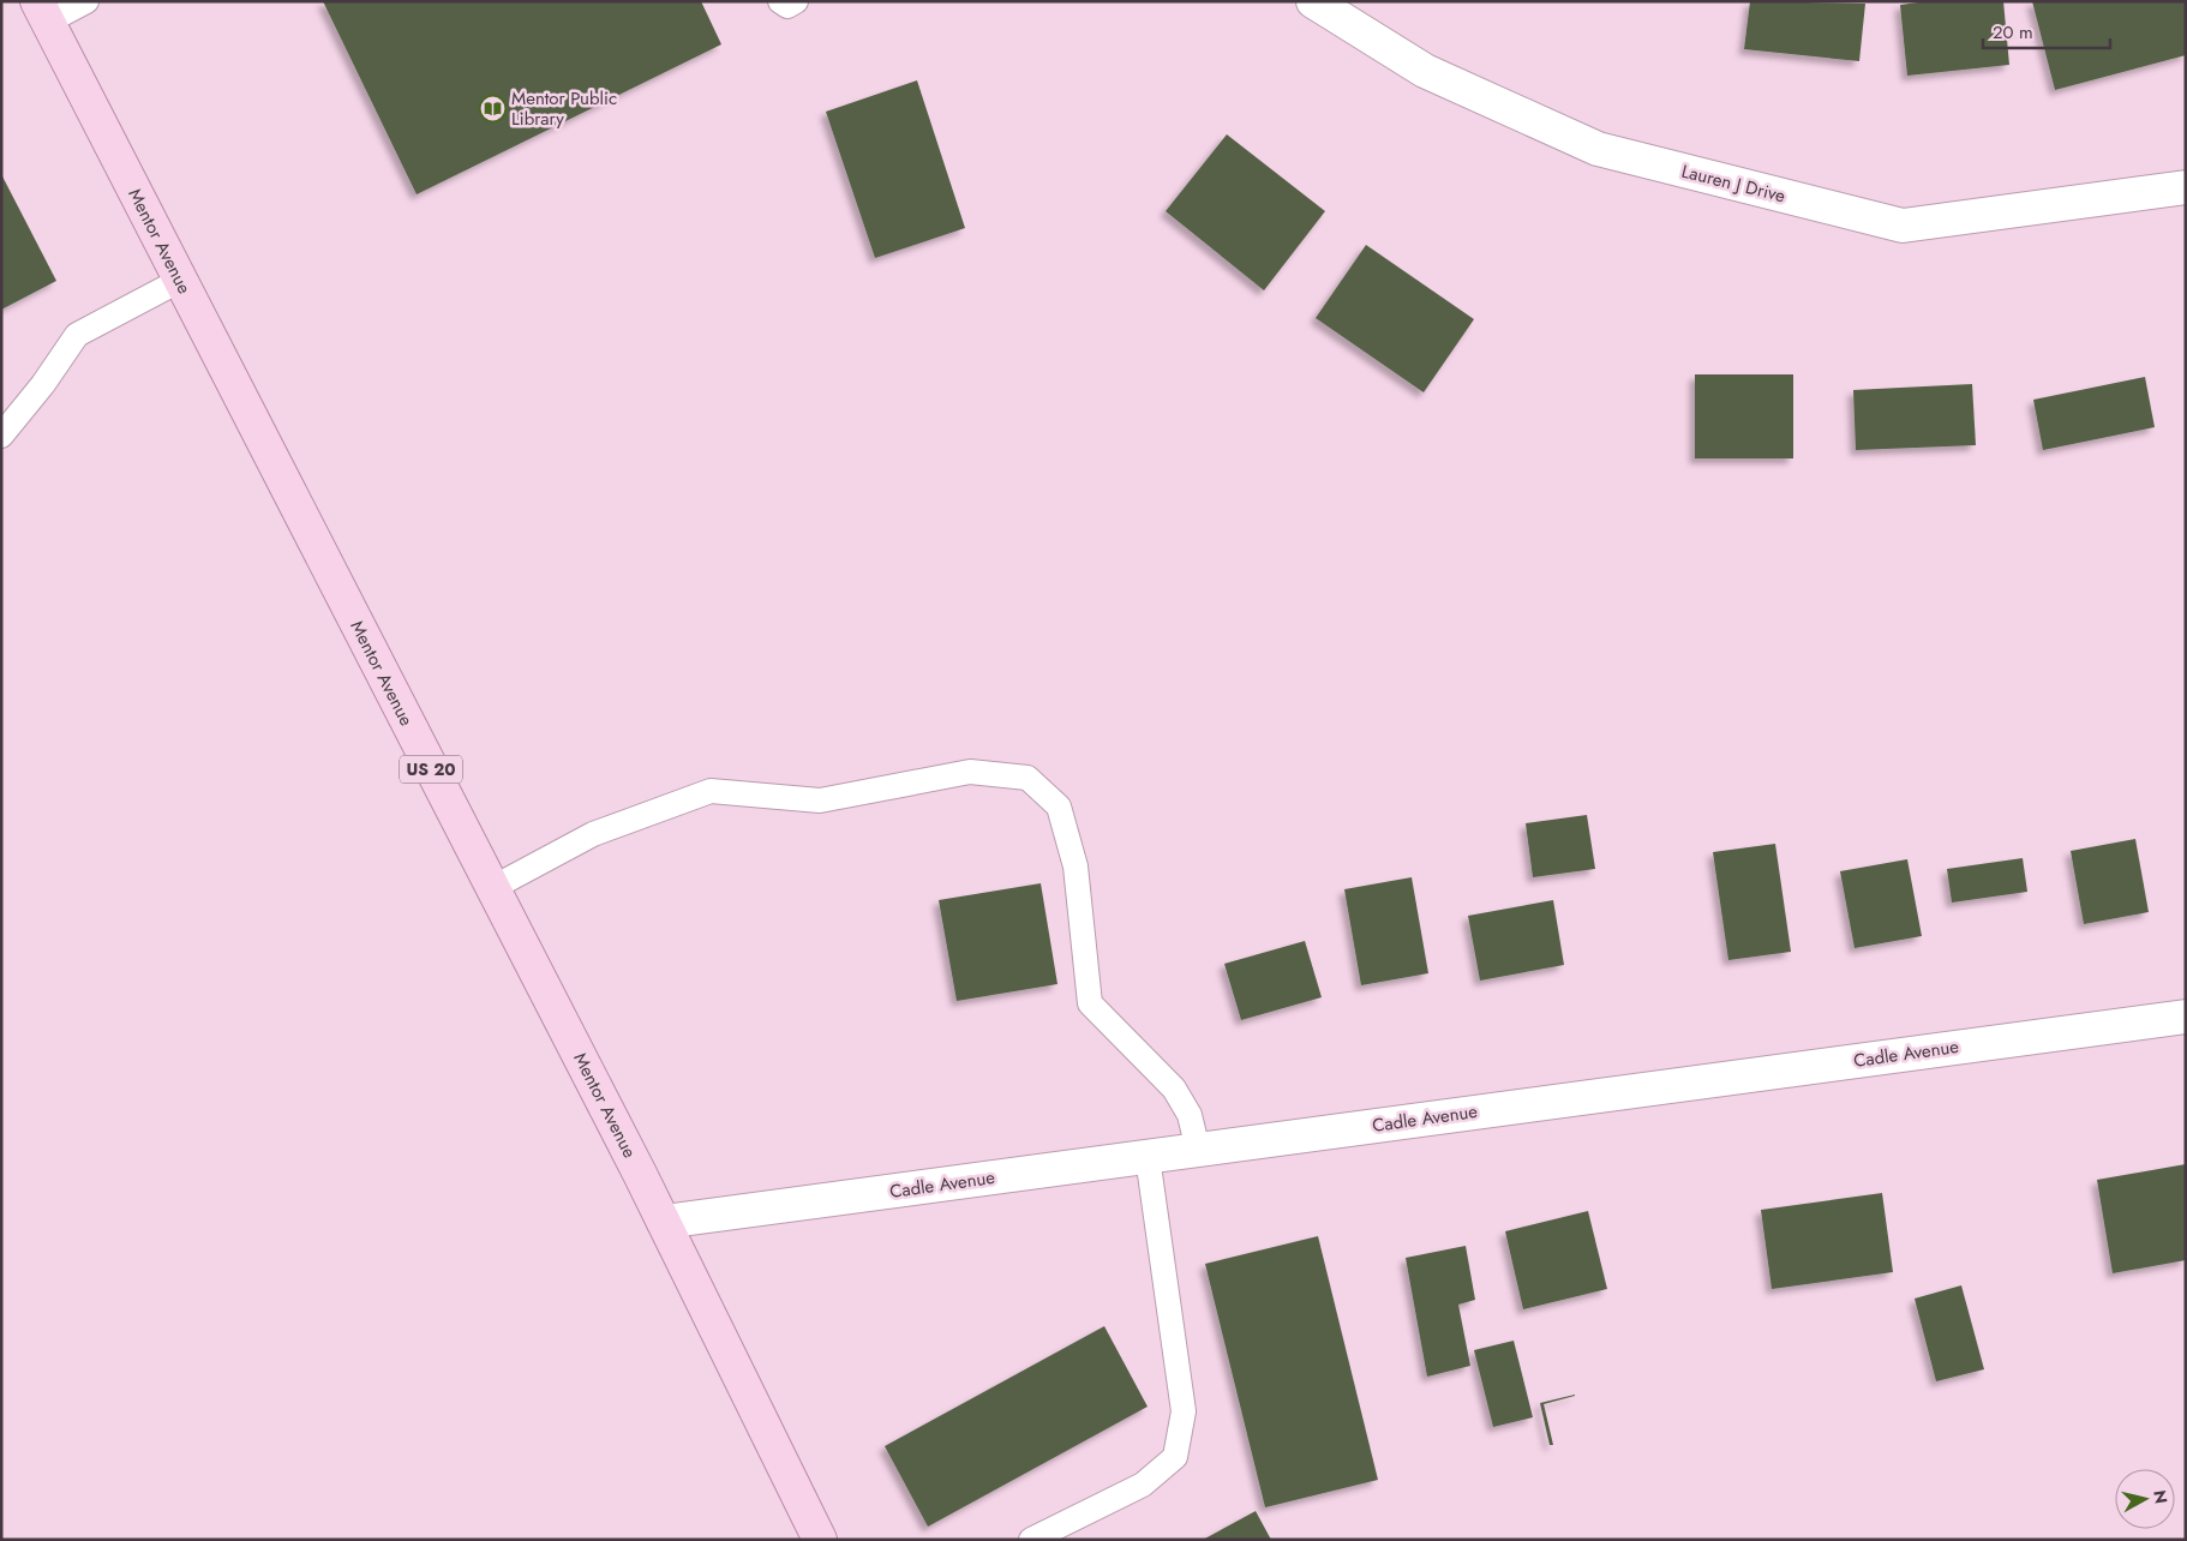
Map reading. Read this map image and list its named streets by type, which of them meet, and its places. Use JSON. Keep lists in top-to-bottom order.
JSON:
{
  "streets": {
    "main road": ["Mentor Avenue", "US 20"],
    "street": ["Lauren J Drive", "Cadle Avenue"]
  },
  "crossings": [
    ["Mentor Avenue", "Cadle Avenue"]
  ],
  "places": {
    "library": ["Mentor Public Library"]
  },
  "scale_bar": "20 m",
  "north": "right"
}
